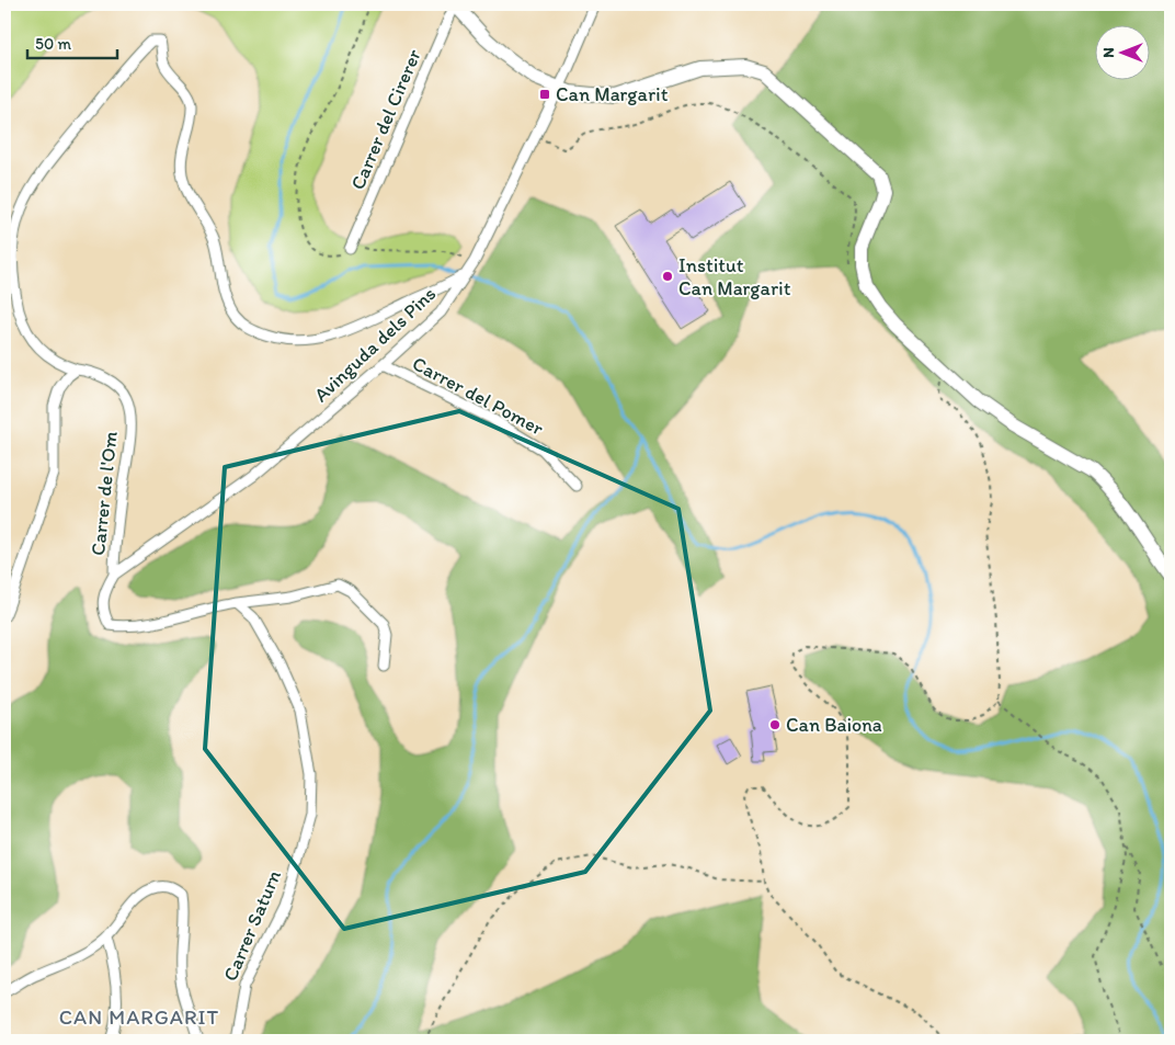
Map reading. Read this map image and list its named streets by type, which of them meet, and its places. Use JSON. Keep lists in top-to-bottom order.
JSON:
{
  "streets": {
    "street": [
      "Carrer del Cirerer",
      "Avinguda dels Pins",
      "Carrer del Pomer",
      "Carrer de l'Om",
      "Carrer Saturn"
    ]
  },
  "crossings": [
    ["Avinguda dels Pins", "Carrer del Pomer"],
    ["Avinguda dels Pins", "Carrer de l'Om"]
  ],
  "districts": ["CAN MARGARIT"],
  "places": {
    "transit": ["Can Margarit"],
    "other": ["Institut Can Margarit", "Can Baiona"]
  },
  "scale_bar": "50 m",
  "north": "left"
}
